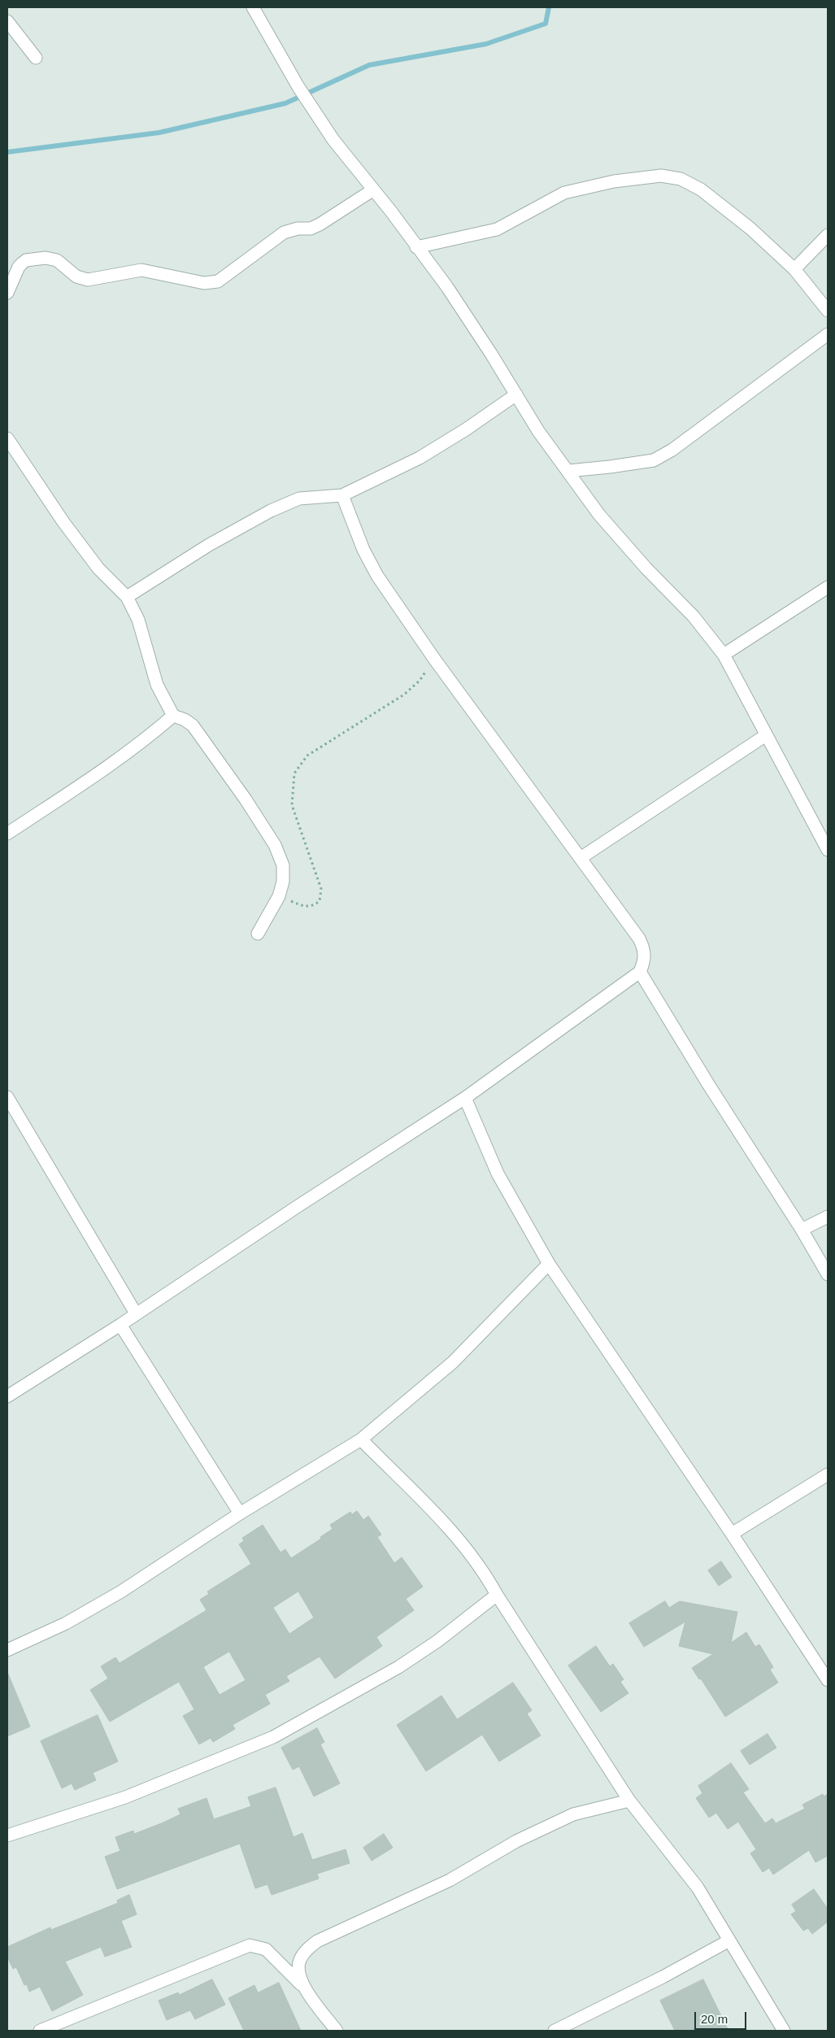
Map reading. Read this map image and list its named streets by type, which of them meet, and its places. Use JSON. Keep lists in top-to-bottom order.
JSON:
{
  "scale_bar": "20 m"
}
